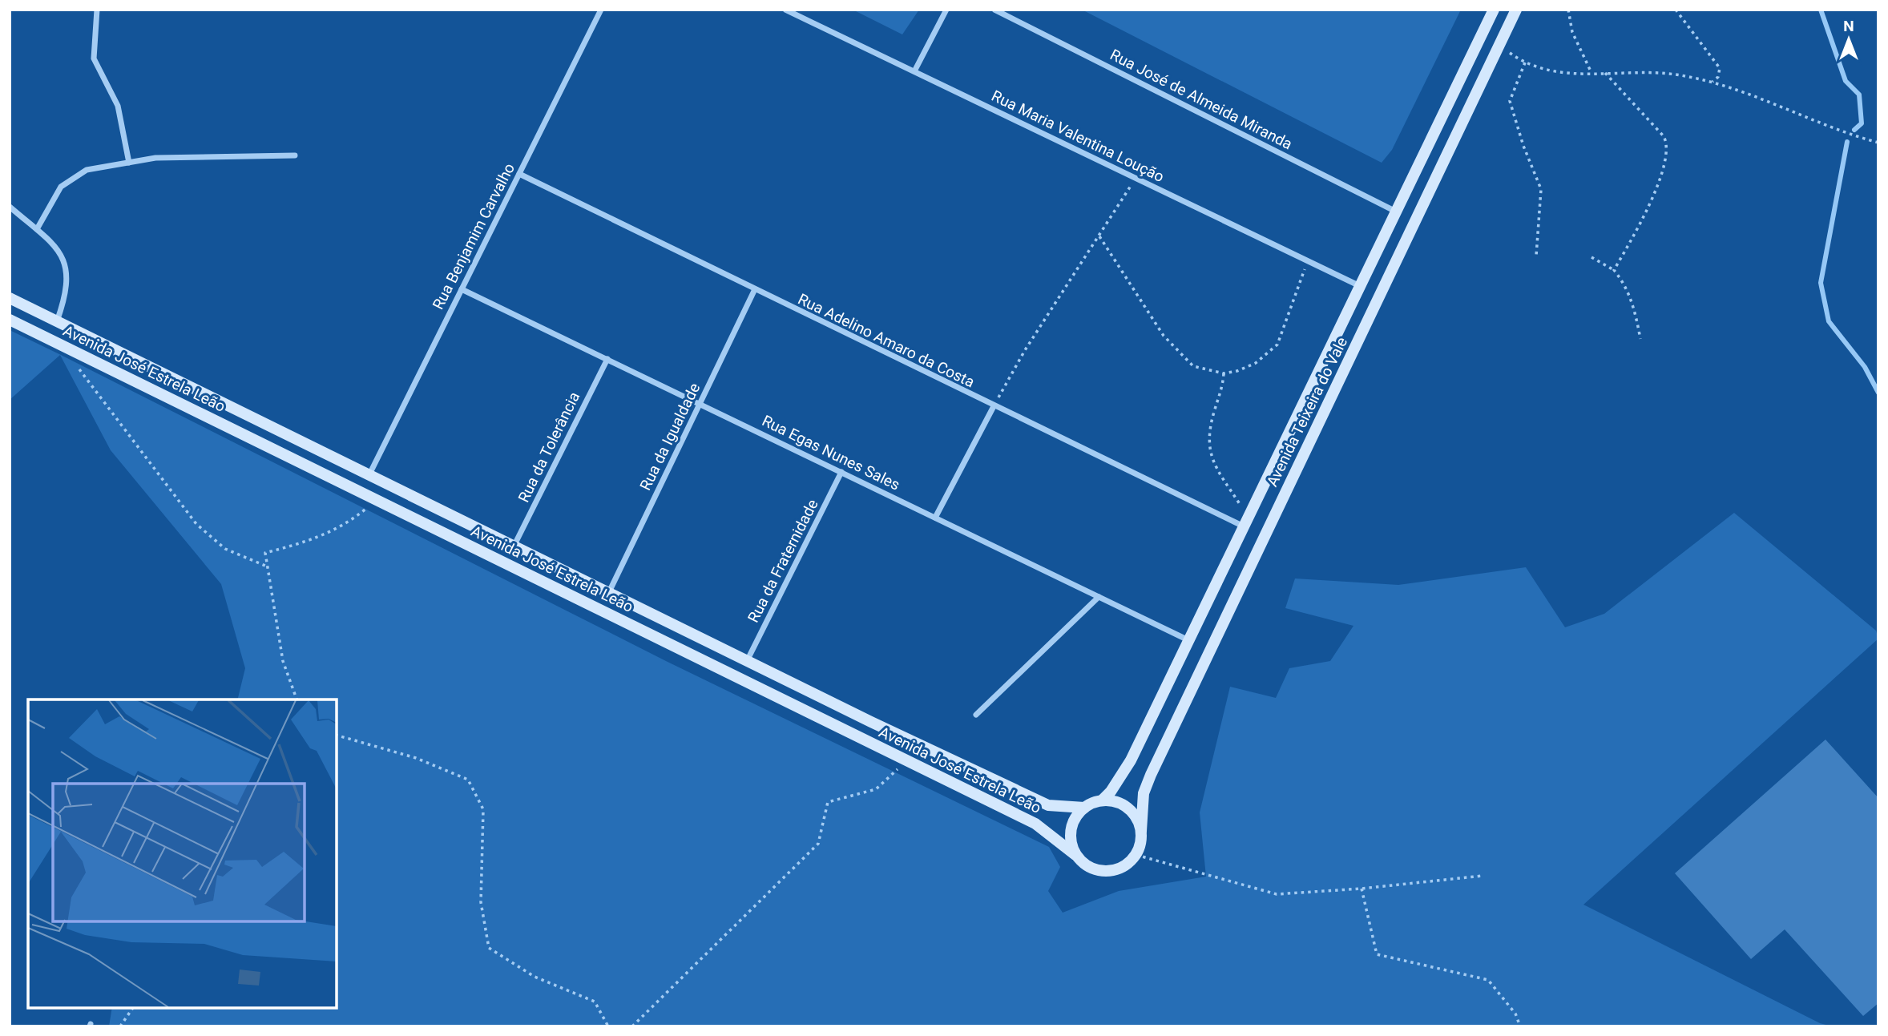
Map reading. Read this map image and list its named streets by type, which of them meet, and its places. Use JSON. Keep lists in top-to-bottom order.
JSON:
{
  "streets": {
    "street": [
      "Rua José de Almeida Miranda",
      "Rua Maria Valentina Loução",
      "Rua Benjamim Carvalho",
      "Rua Adelino Amaro da Costa",
      "Avenida José Estrela Leão",
      "Avenida Teixeira do Vale",
      "Rua da Igualdade",
      "Rua da Tolerância",
      "Rua Egas Nunes Sales",
      "Rua da Fraternidade"
    ]
  },
  "crossings": [
    ["Rua José de Almeida Miranda", "Avenida Teixeira do Vale"],
    ["Rua Maria Valentina Loução", "Avenida Teixeira do Vale"],
    ["Rua Benjamim Carvalho", "Rua Adelino Amaro da Costa"],
    ["Rua Benjamim Carvalho", "Avenida José Estrela Leão"],
    ["Rua Benjamim Carvalho", "Rua Egas Nunes Sales"],
    ["Rua Adelino Amaro da Costa", "Avenida Teixeira do Vale"],
    ["Rua Adelino Amaro da Costa", "Rua da Igualdade"],
    ["Avenida José Estrela Leão", "Avenida Teixeira do Vale"],
    ["Avenida José Estrela Leão", "Rua da Igualdade"],
    ["Avenida José Estrela Leão", "Rua da Tolerância"],
    ["Avenida José Estrela Leão", "Rua da Fraternidade"],
    ["Avenida Teixeira do Vale", "Rua Egas Nunes Sales"],
    ["Rua da Igualdade", "Rua Egas Nunes Sales"],
    ["Rua da Tolerância", "Rua Egas Nunes Sales"],
    ["Rua Egas Nunes Sales", "Rua da Fraternidade"]
  ],
  "north": "top"
}
